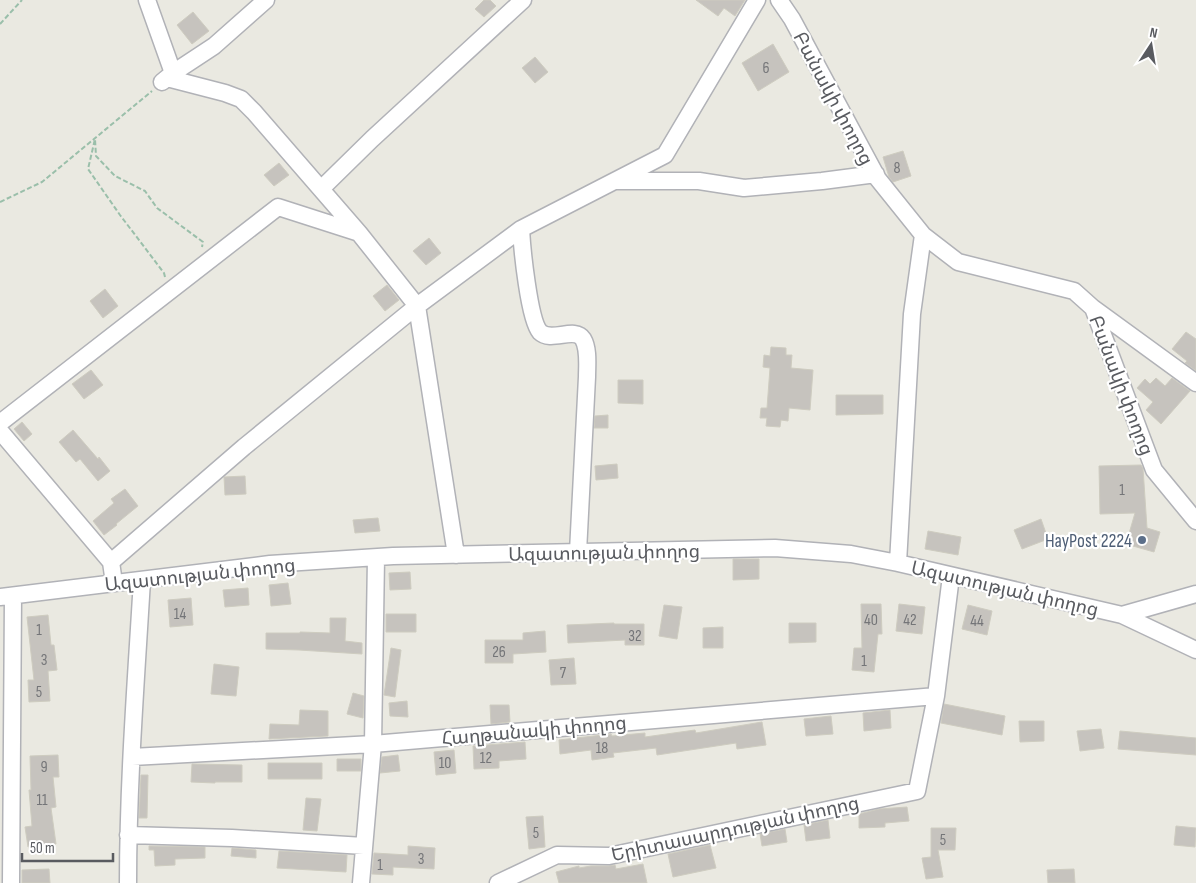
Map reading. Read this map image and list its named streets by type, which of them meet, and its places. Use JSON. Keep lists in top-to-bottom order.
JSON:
{
  "streets": {
    "street": [
      "Բանակի փողոց",
      "Ազատության փողոց",
      "Հաղթանակի փողոց",
      "Երիտասարդության փողոց"
    ]
  },
  "crossings": [
    ["Հաղթանակի փողոց", "Երիտասարդության փողոց"]
  ],
  "places": ["HayPost 2224"],
  "house_numbers": [
    "6",
    "8",
    "1",
    "14",
    "40",
    "42",
    "44",
    "1",
    "32",
    "26",
    "3",
    "1",
    "7",
    "5",
    "18",
    "12",
    "10",
    "9",
    "11",
    "5",
    "5",
    "3",
    "1"
  ],
  "scale_bar": "50 m",
  "north": "top"
}
